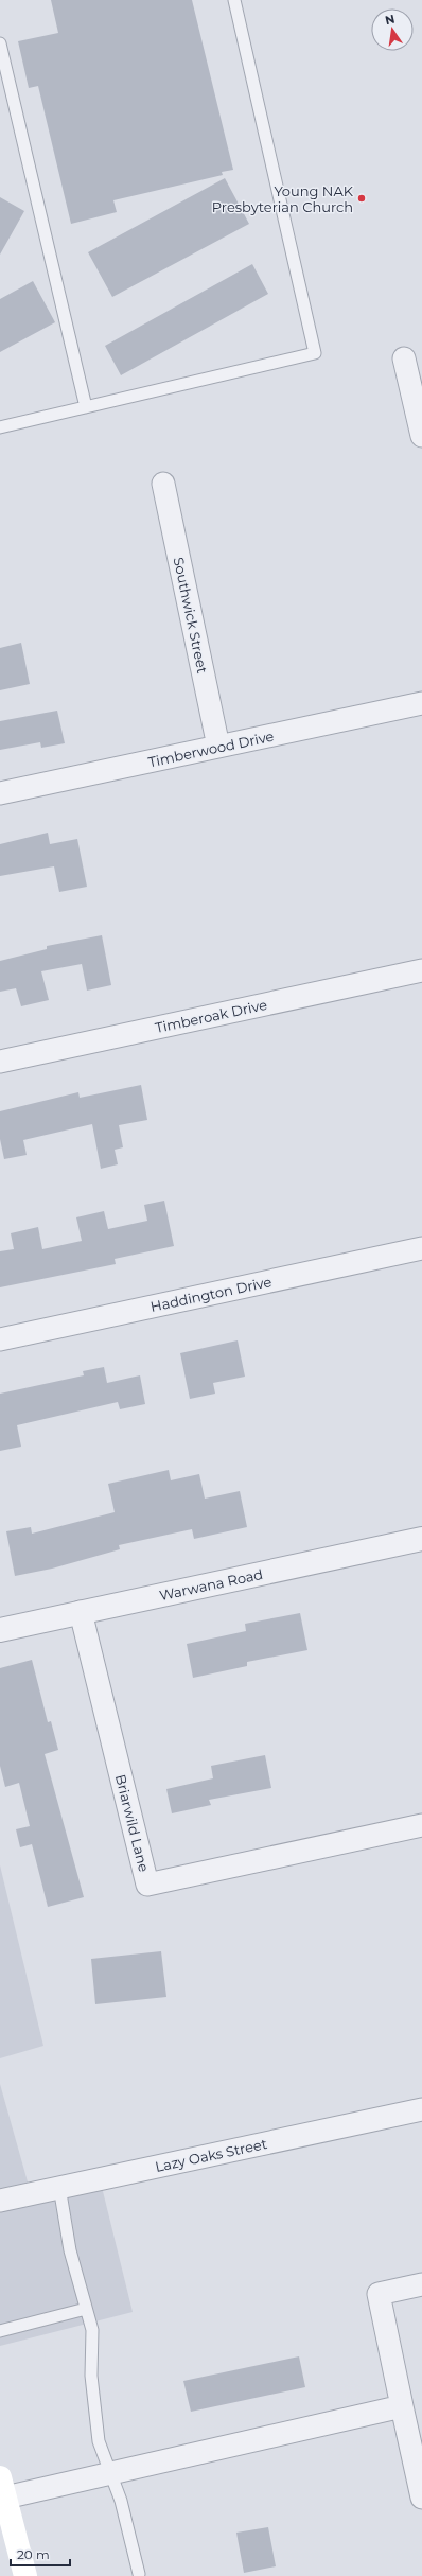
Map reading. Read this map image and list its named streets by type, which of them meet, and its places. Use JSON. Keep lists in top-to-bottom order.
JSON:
{
  "streets": {
    "street": [
      "Southwick Street",
      "Timberwood Drive",
      "Timberoak Drive",
      "Haddington Drive",
      "Warwana Road",
      "Briarwild Lane",
      "Lazy Oaks Street"
    ]
  },
  "crossings": [
    ["Southwick Street", "Timberwood Drive"],
    ["Warwana Road", "Briarwild Lane"]
  ],
  "places": ["Young NAK Presbyterian Church"],
  "scale_bar": "20 m",
  "north": "top"
}
